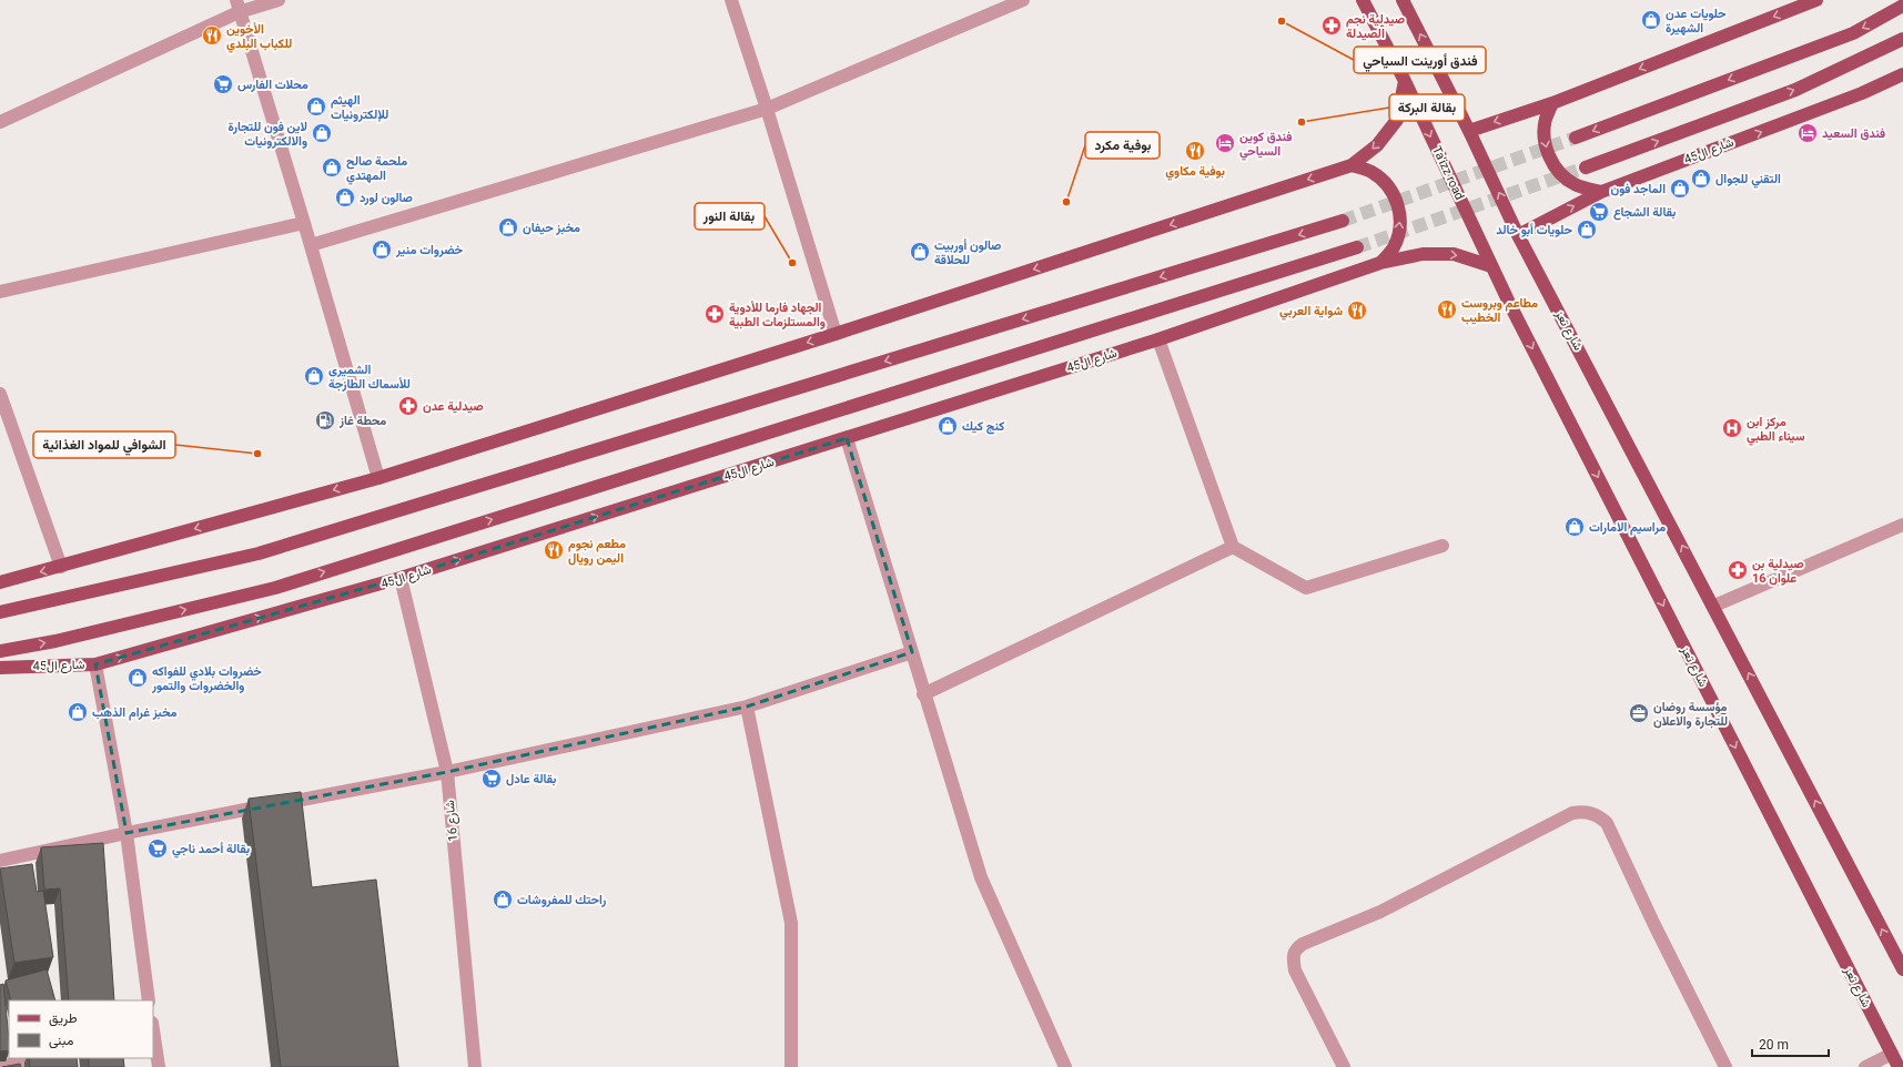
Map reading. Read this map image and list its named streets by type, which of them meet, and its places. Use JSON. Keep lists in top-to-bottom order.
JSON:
{
  "streets": {
    "main road": ["شارع ال45", "Ta'izz road", "شارع تعز"],
    "street": ["شارع 16"]
  },
  "crossings": [
    ["شارع ال45", "Ta'izz road"],
    ["شارع ال45", "شارع تعز"],
    ["شارع ال45", "شارع 16"],
    ["Ta'izz road", "شارع تعز"]
  ],
  "places": {
    "shop": [
      "حلويات عدن الشهيرة",
      "الهيثم للإلكترونيات",
      "لاين فون للتجارة والالكترونيات",
      "ملحمة صالح المهتدي",
      "التقني للجوال",
      "الماجد فون",
      "صالون لورد",
      "مخبز حيفان",
      "حلويات أبو خالد",
      "خضروات منير",
      "صالون أوربيت للحلاقة",
      "الشميري للأسماك الطازجة",
      "كنج كيك",
      "مراسيم الامارات",
      "خضروات بلادي للفواكه والخضروات والتمور",
      "مخبز غرام الذهب",
      "راحتك للمفروشات"
    ],
    "other": [
      "فندق أورينت السياحي",
      "بقالة البركة",
      "بوفية مكرد",
      "بقالة النور",
      "الشوافي للمواد الغذائية"
    ],
    "pharmacy": [
      "صيدلية نجم الصيدلة",
      "الجهاد فارما للأدوية والمستلزمات الطبية",
      "صيدلية عدن",
      "صيدلية بن علوان 16"
    ],
    "restaurant": [
      "الأخوين للكباب البلدي",
      "بوفية مكاوي",
      "مطاعم وبروست الخطيب",
      "شواية العربي",
      "مطعم نجوم اليمن رويال"
    ],
    "supermarket": [
      "محلات الفارس",
      "بقالة الشجاع",
      "بقالة عادل",
      "بقالة أحمد ناجي"
    ],
    "hotel": ["فندق السعيد", "فندق كوين السياحي"],
    "fuel station": ["محطة غاز"],
    "hospital": ["مركز ابن سيناء الطبي"],
    "office": ["مؤسسة روضان للتجارة والاعلان"]
  },
  "legend": ["طريق", "مبنى"],
  "scale_bar": "20 m"
}
